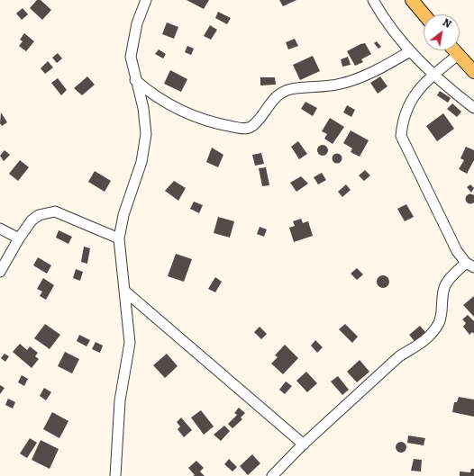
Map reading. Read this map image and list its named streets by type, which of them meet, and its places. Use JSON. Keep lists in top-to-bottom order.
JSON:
{
  "north": "top right"
}
